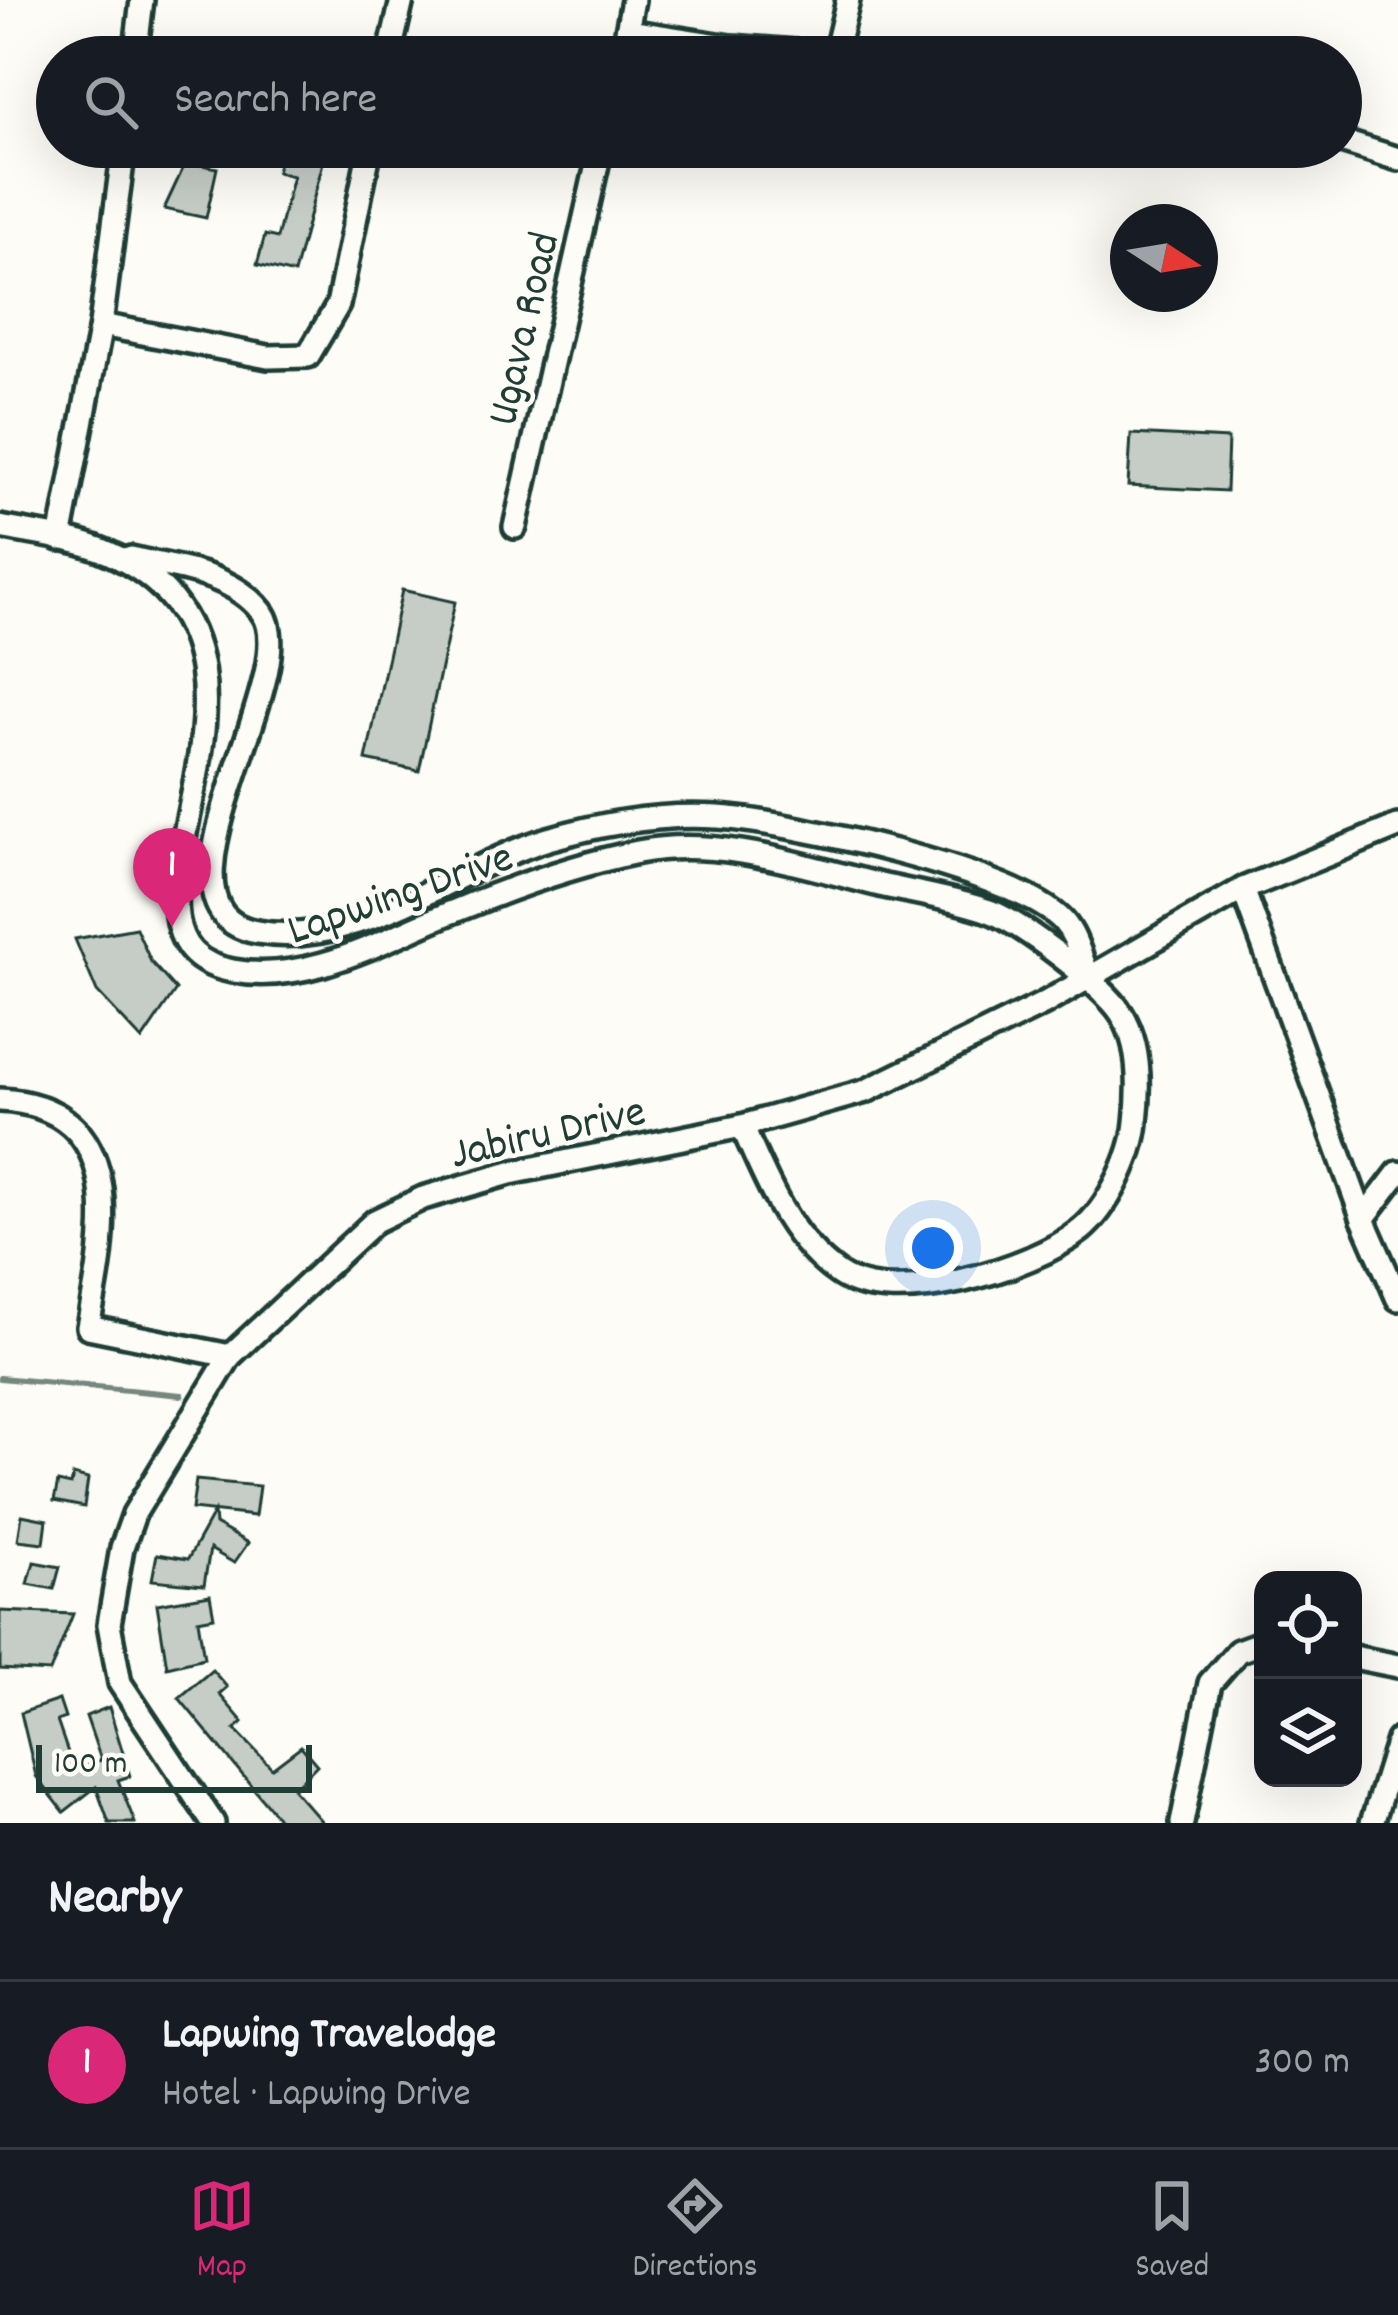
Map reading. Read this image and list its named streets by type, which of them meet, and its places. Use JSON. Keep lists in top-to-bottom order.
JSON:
{
  "streets": {
    "street": ["Ugava Road", "Lapwing Drive", "Jabiru Drive"]
  },
  "crossings": [
    ["Lapwing Drive", "Jabiru Drive"]
  ],
  "scale_bar": "100 m",
  "north": "right",
  "page": {
    "search": "Search here",
    "pins": "1",
    "scale": "100 m",
    "heading": "Nearby",
    "list": [
      {
        "mark": "1",
        "name": "Lapwing Travelodge",
        "note": "Hotel · Lapwing Drive",
        "value": "300 m"
      }
    ],
    "nav": ["Map", "Directions", "Saved"]
  }
}
